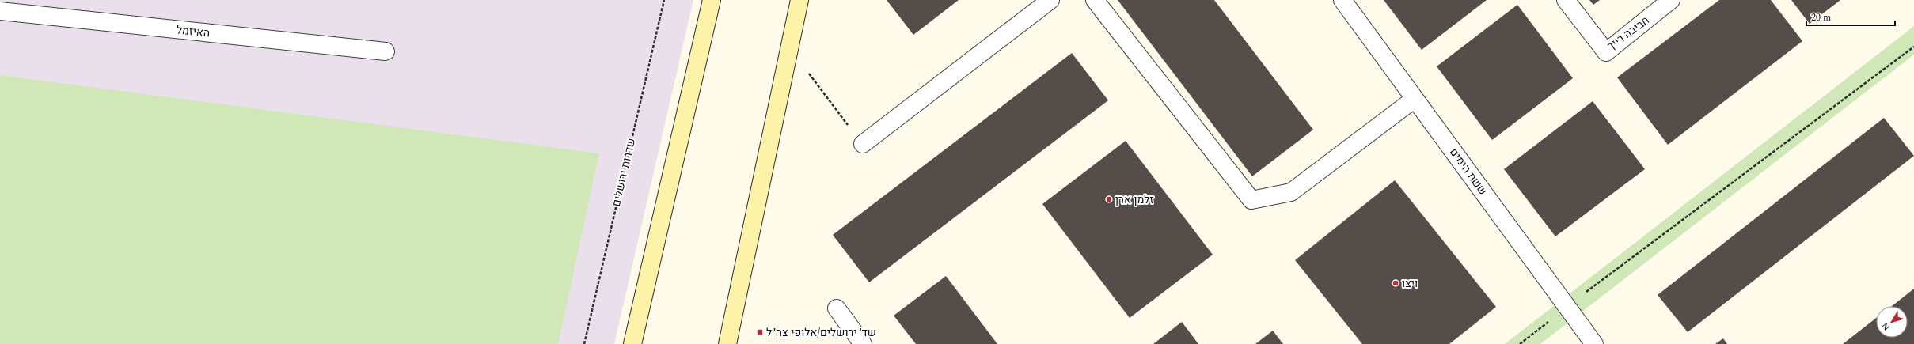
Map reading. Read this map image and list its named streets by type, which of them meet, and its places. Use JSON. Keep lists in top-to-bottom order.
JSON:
{
  "streets": {
    "street": ["האיזמל", "חביבה רייך", "ששת הימים"],
    "path": ["שדרות ירושלים"]
  },
  "places": {
    "other": ["זלמן ארן", "ויצו"],
    "transit": ["שד׳ ירושלים/אלופי צה״ל"]
  },
  "scale_bar": "20 m",
  "north": "bottom left"
}
